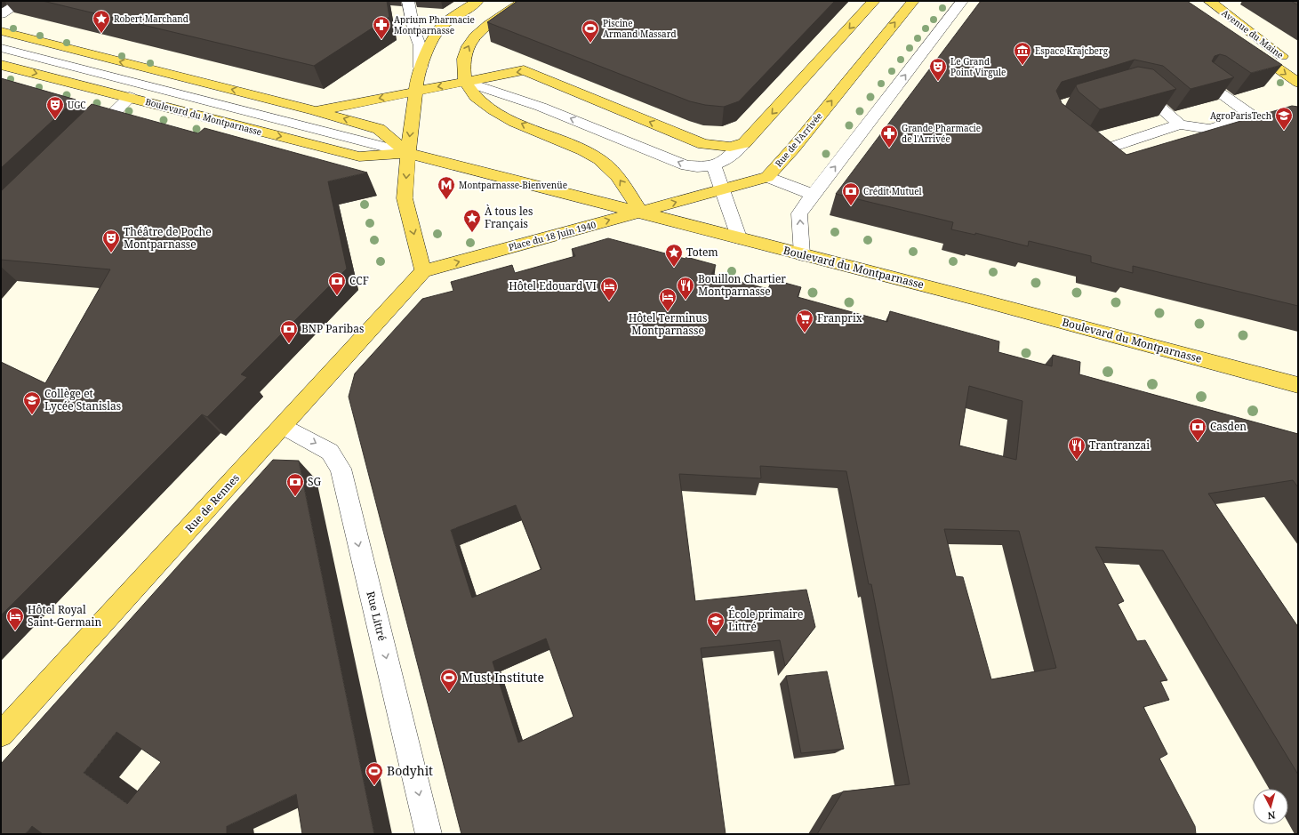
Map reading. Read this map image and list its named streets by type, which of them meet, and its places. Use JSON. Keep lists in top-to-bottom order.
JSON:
{
  "streets": {
    "main road": [
      "Avenue du Maine",
      "Boulevard du Montparnasse",
      "Rue de l'Arrivée",
      "Place du 18 Juin 1940",
      "Rue de Rennes"
    ],
    "street": ["Rue Littré"]
  },
  "crossings": [
    ["Boulevard du Montparnasse", "Rue de l'Arrivée"],
    ["Boulevard du Montparnasse", "Place du 18 Juin 1940"],
    ["Rue de l'Arrivée", "Place du 18 Juin 1940"],
    ["Place du 18 Juin 1940", "Rue de Rennes"],
    ["Rue de Rennes", "Rue Littré"]
  ],
  "one_way": ["Place du 18 Juin 1940", "Rue Littré"],
  "places": {
    "place": ["Robert Marchand", "À tous les Français", "Totem"],
    "pharmacy": ["Aprium Pharmacie Montparnasse", "Grande Pharmacie de l'Arrivée"],
    "sports": ["Piscine Armand Massard", "Must Institute", "Bodyhit"],
    "museum": ["Espace Krajcberg"],
    "theatre": ["Le Grand Point Virgule", "UGC", "Théâtre de Poche Montparnasse"],
    "school or university": ["AgroParisTech", "Collège et Lycée Stanislas", "École primaire Littré"],
    "metro station": ["Montparnasse-Bienvenüe"],
    "bank": [
      "Crédit Mutuel",
      "CCF",
      "BNP Paribas",
      "Casden",
      "SG"
    ],
    "restaurant": ["Bouillon Chartier Montparnasse", "Trantranzai"],
    "hotel": ["Hôtel Edouard VI", "Hôtel Terminus Montparnasse", "Hôtel Royal Saint-Germain"],
    "supermarket": ["Franprix"]
  },
  "north": "bottom"
}
